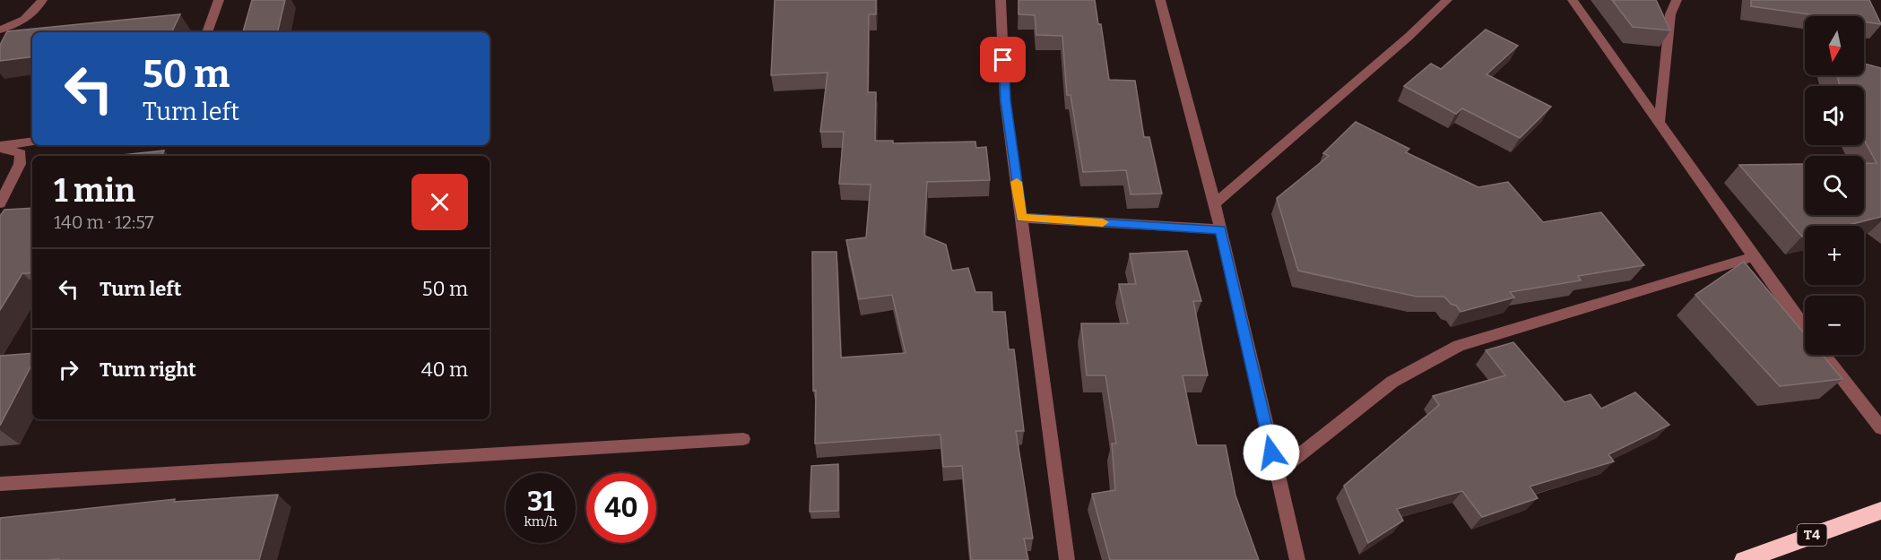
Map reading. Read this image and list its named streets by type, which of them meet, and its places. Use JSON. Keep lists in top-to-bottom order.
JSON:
{
  "streets": {
    "highway": ["T4"]
  },
  "north": "bottom",
  "page": {
    "map_buttons": ["+", "−"],
    "turn": ["50 m", "Turn left"],
    "heading": ["1 min", "140 m · 12:57"],
    "list": [
      {
        "name": "Turn left",
        "value": "50 m"
      },
      {
        "name": "Turn right",
        "value": "40 m"
      }
    ],
    "speed": "31 km/h",
    "limit": "40"
  }
}
